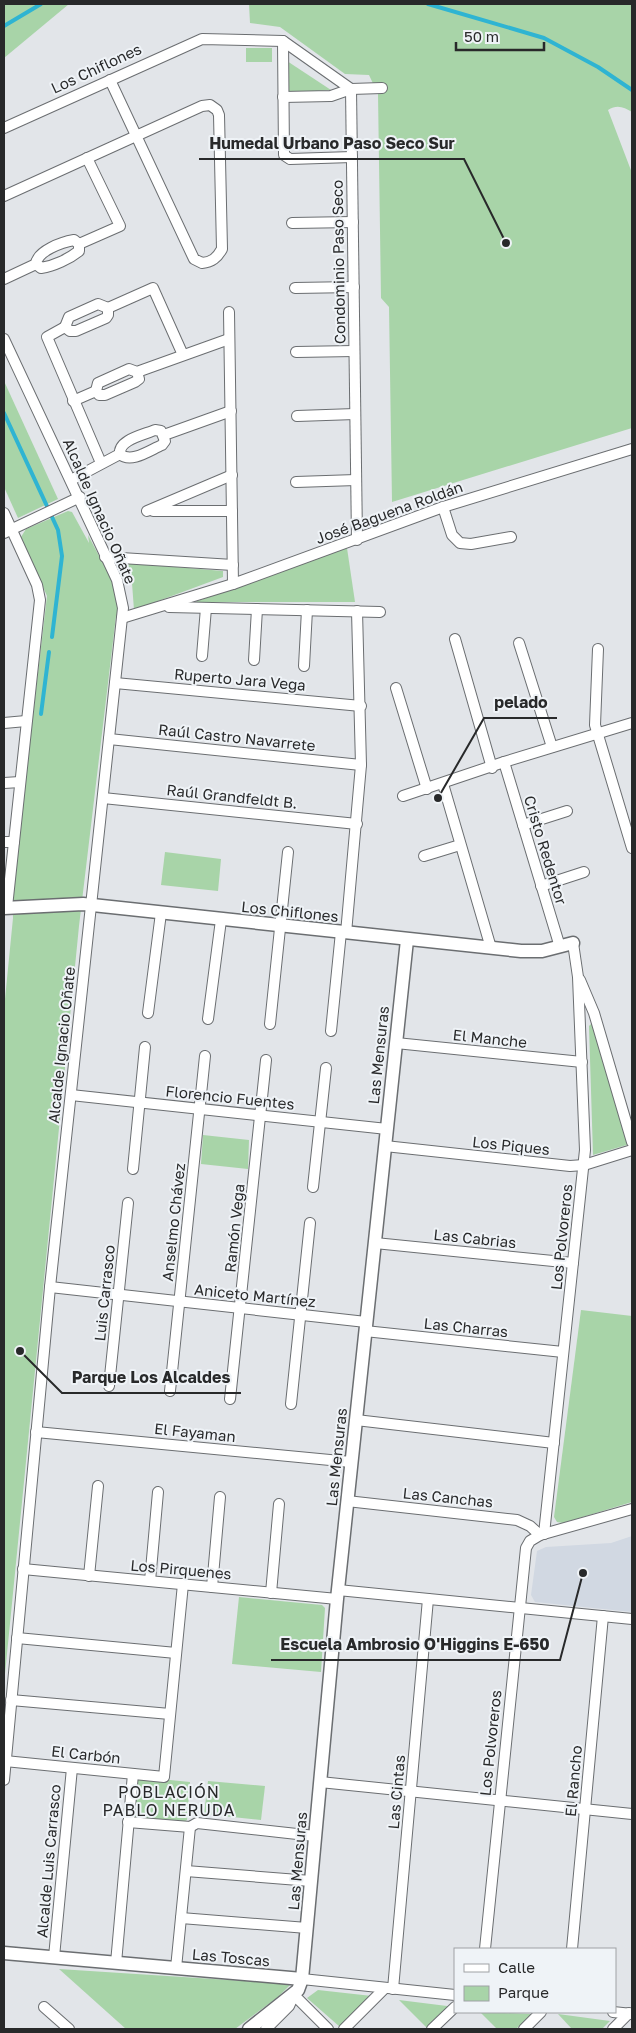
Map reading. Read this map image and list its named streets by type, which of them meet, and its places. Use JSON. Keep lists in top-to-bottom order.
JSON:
{
  "streets": {
    "street": [
      "Los Chiflones",
      "Condominio Paso Seco",
      "Alcalde Ignacio Oñate",
      "José Baguena Roldán",
      "Ruperto Jara Vega",
      "Raúl Castro Navarrete",
      "Raúl Grandfeldt B.",
      "Cristo Redentor",
      "El Manche",
      "Las Mensuras",
      "Florencio Fuentes",
      "Los Piques",
      "Anselmo Chávez",
      "Ramón Vega",
      "Los Polvoreros",
      "Las Cabrias",
      "Luis Carrasco",
      "Aniceto Martínez",
      "Las Charras",
      "El Fayaman",
      "Las Canchas",
      "Los Pirquenes",
      "El Carbón",
      "El Rancho",
      "Las Cintas",
      "Alcalde Luis Carrasco",
      "Las Toscas"
    ]
  },
  "crossings": [
    ["Los Chiflones", "Alcalde Ignacio Oñate"],
    ["Los Chiflones", "Cristo Redentor"],
    ["Los Chiflones", "Las Mensuras"],
    ["Los Chiflones", "Los Polvoreros"],
    ["Condominio Paso Seco", "José Baguena Roldán"],
    ["Alcalde Ignacio Oñate", "José Baguena Roldán"],
    ["Alcalde Ignacio Oñate", "Ruperto Jara Vega"],
    ["Alcalde Ignacio Oñate", "Raúl Castro Navarrete"],
    ["Alcalde Ignacio Oñate", "Raúl Grandfeldt B."],
    ["Alcalde Ignacio Oñate", "Florencio Fuentes"],
    ["Alcalde Ignacio Oñate", "Aniceto Martínez"],
    ["Alcalde Ignacio Oñate", "El Fayaman"],
    ["Alcalde Ignacio Oñate", "Los Pirquenes"],
    ["Alcalde Ignacio Oñate", "El Carbón"],
    ["El Manche", "Las Mensuras"],
    ["El Manche", "Los Polvoreros"],
    ["Las Mensuras", "Florencio Fuentes"],
    ["Las Mensuras", "Los Piques"],
    ["Las Mensuras", "Las Cabrias"],
    ["Las Mensuras", "Aniceto Martínez"],
    ["Las Mensuras", "Las Charras"],
    ["Las Mensuras", "El Fayaman"],
    ["Las Mensuras", "Las Canchas"],
    ["Las Mensuras", "Los Pirquenes"],
    ["Las Mensuras", "Las Toscas"],
    ["Florencio Fuentes", "Anselmo Chávez"],
    ["Florencio Fuentes", "Ramón Vega"],
    ["Los Piques", "Los Polvoreros"],
    ["Anselmo Chávez", "Aniceto Martínez"],
    ["Ramón Vega", "Aniceto Martínez"],
    ["Los Polvoreros", "Las Cabrias"],
    ["Los Polvoreros", "Las Charras"],
    ["Los Polvoreros", "Las Canchas"],
    ["Los Polvoreros", "Los Pirquenes"],
    ["Luis Carrasco", "Aniceto Martínez"],
    ["Aniceto Martínez", "Las Charras"],
    ["Los Pirquenes", "El Rancho"],
    ["Los Pirquenes", "Las Cintas"],
    ["El Carbón", "Alcalde Luis Carrasco"],
    ["Las Cintas", "Las Toscas"],
    ["Alcalde Luis Carrasco", "Las Toscas"]
  ],
  "districts": ["POBLACIÓN PABLO NERUDA"],
  "places": [
    "Humedal Urbano Paso Seco Sur",
    "pelado",
    "Parque Los Alcaldes",
    "Escuela Ambrosio O'Higgins E-650"
  ],
  "legend": ["Calle", "Parque"],
  "scale_bar": "50 m"
}
